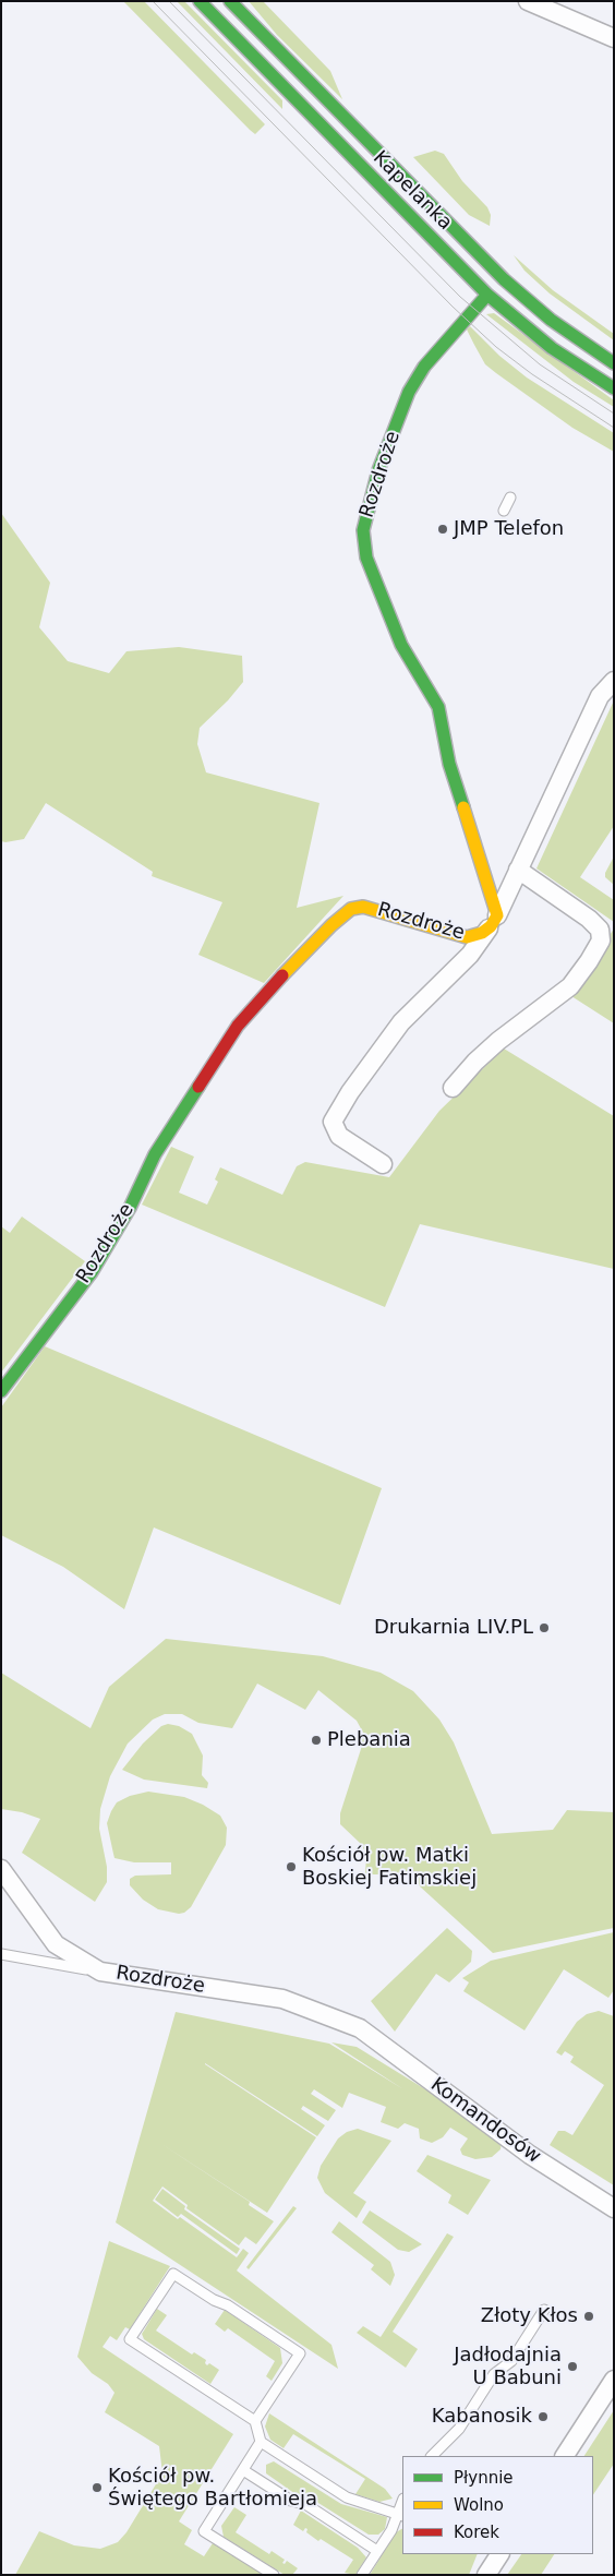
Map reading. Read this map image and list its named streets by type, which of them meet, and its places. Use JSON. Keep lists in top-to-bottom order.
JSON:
{
  "streets": {
    "street": ["Kapelanka", "Rozdroże", "Komandosów"]
  },
  "crossings": [
    ["Kapelanka", "Rozdroże"],
    ["Rozdroże", "Komandosów"]
  ],
  "places": [
    "JMP Telefon",
    "Drukarnia LIV.PL",
    "Plebania",
    "Kościół pw. Matki Boskiej Fatimskiej",
    "Złoty Kłos",
    "Jadłodajnia U Babuni",
    "Kabanosik",
    "Kościół pw. Świętego Bartłomieja"
  ],
  "legend": ["Płynnie", "Wolno", "Korek"]
}
